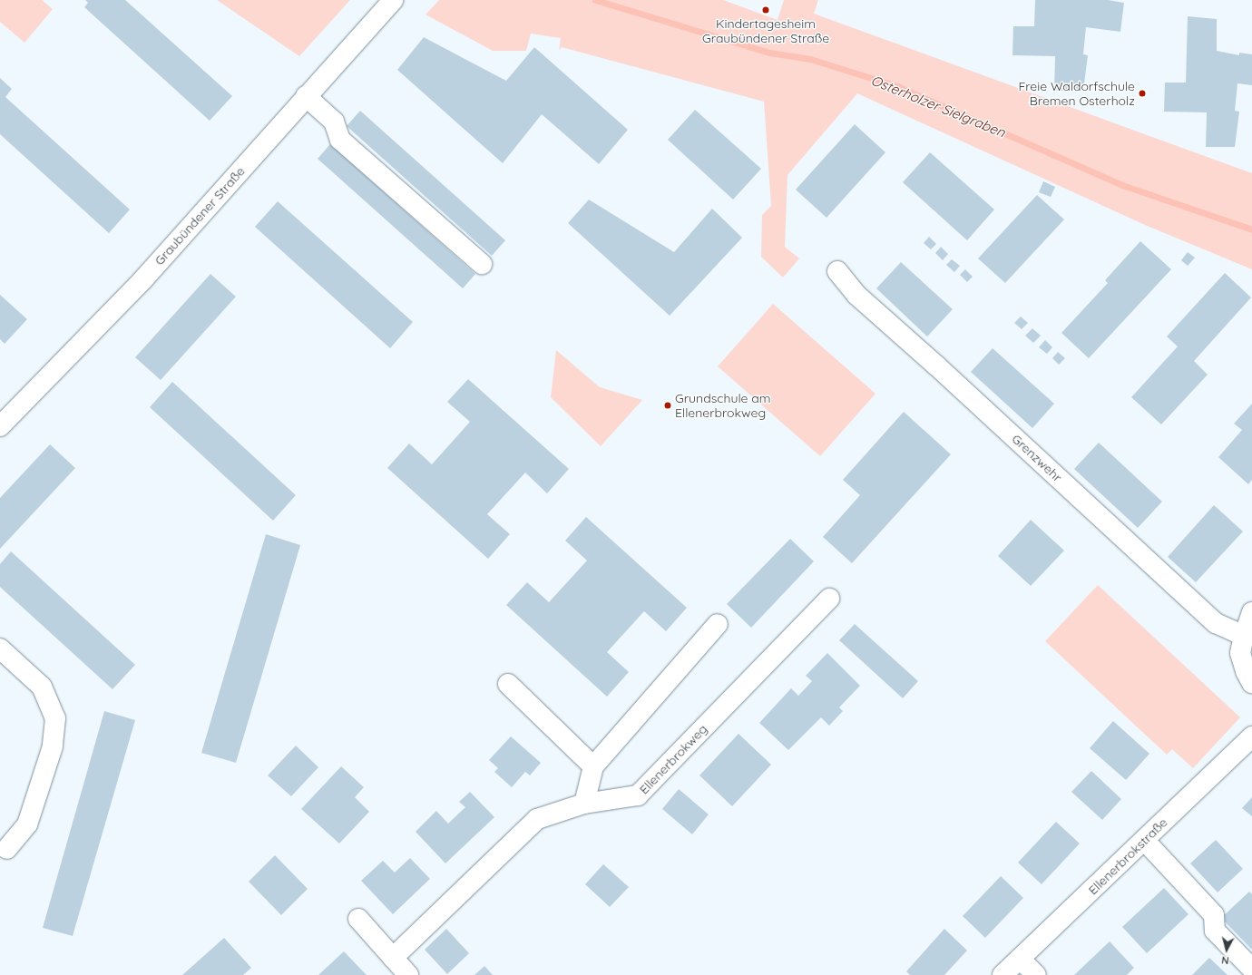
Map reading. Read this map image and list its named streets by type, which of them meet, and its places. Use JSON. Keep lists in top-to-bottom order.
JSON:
{
  "streets": {
    "street": [
      "Graubündener Straße",
      "Grenzwehr",
      "Ellenerbrokweg",
      "Ellenerbrokstraße"
    ]
  },
  "water": ["Osterholzer Sielgraben"],
  "places": ["Kindertagesheim Graubündener Straße", "Freie Waldorfschule Bremen Osterholz", "Grundschule am Ellenerbrokweg"],
  "north": "bottom"
}
